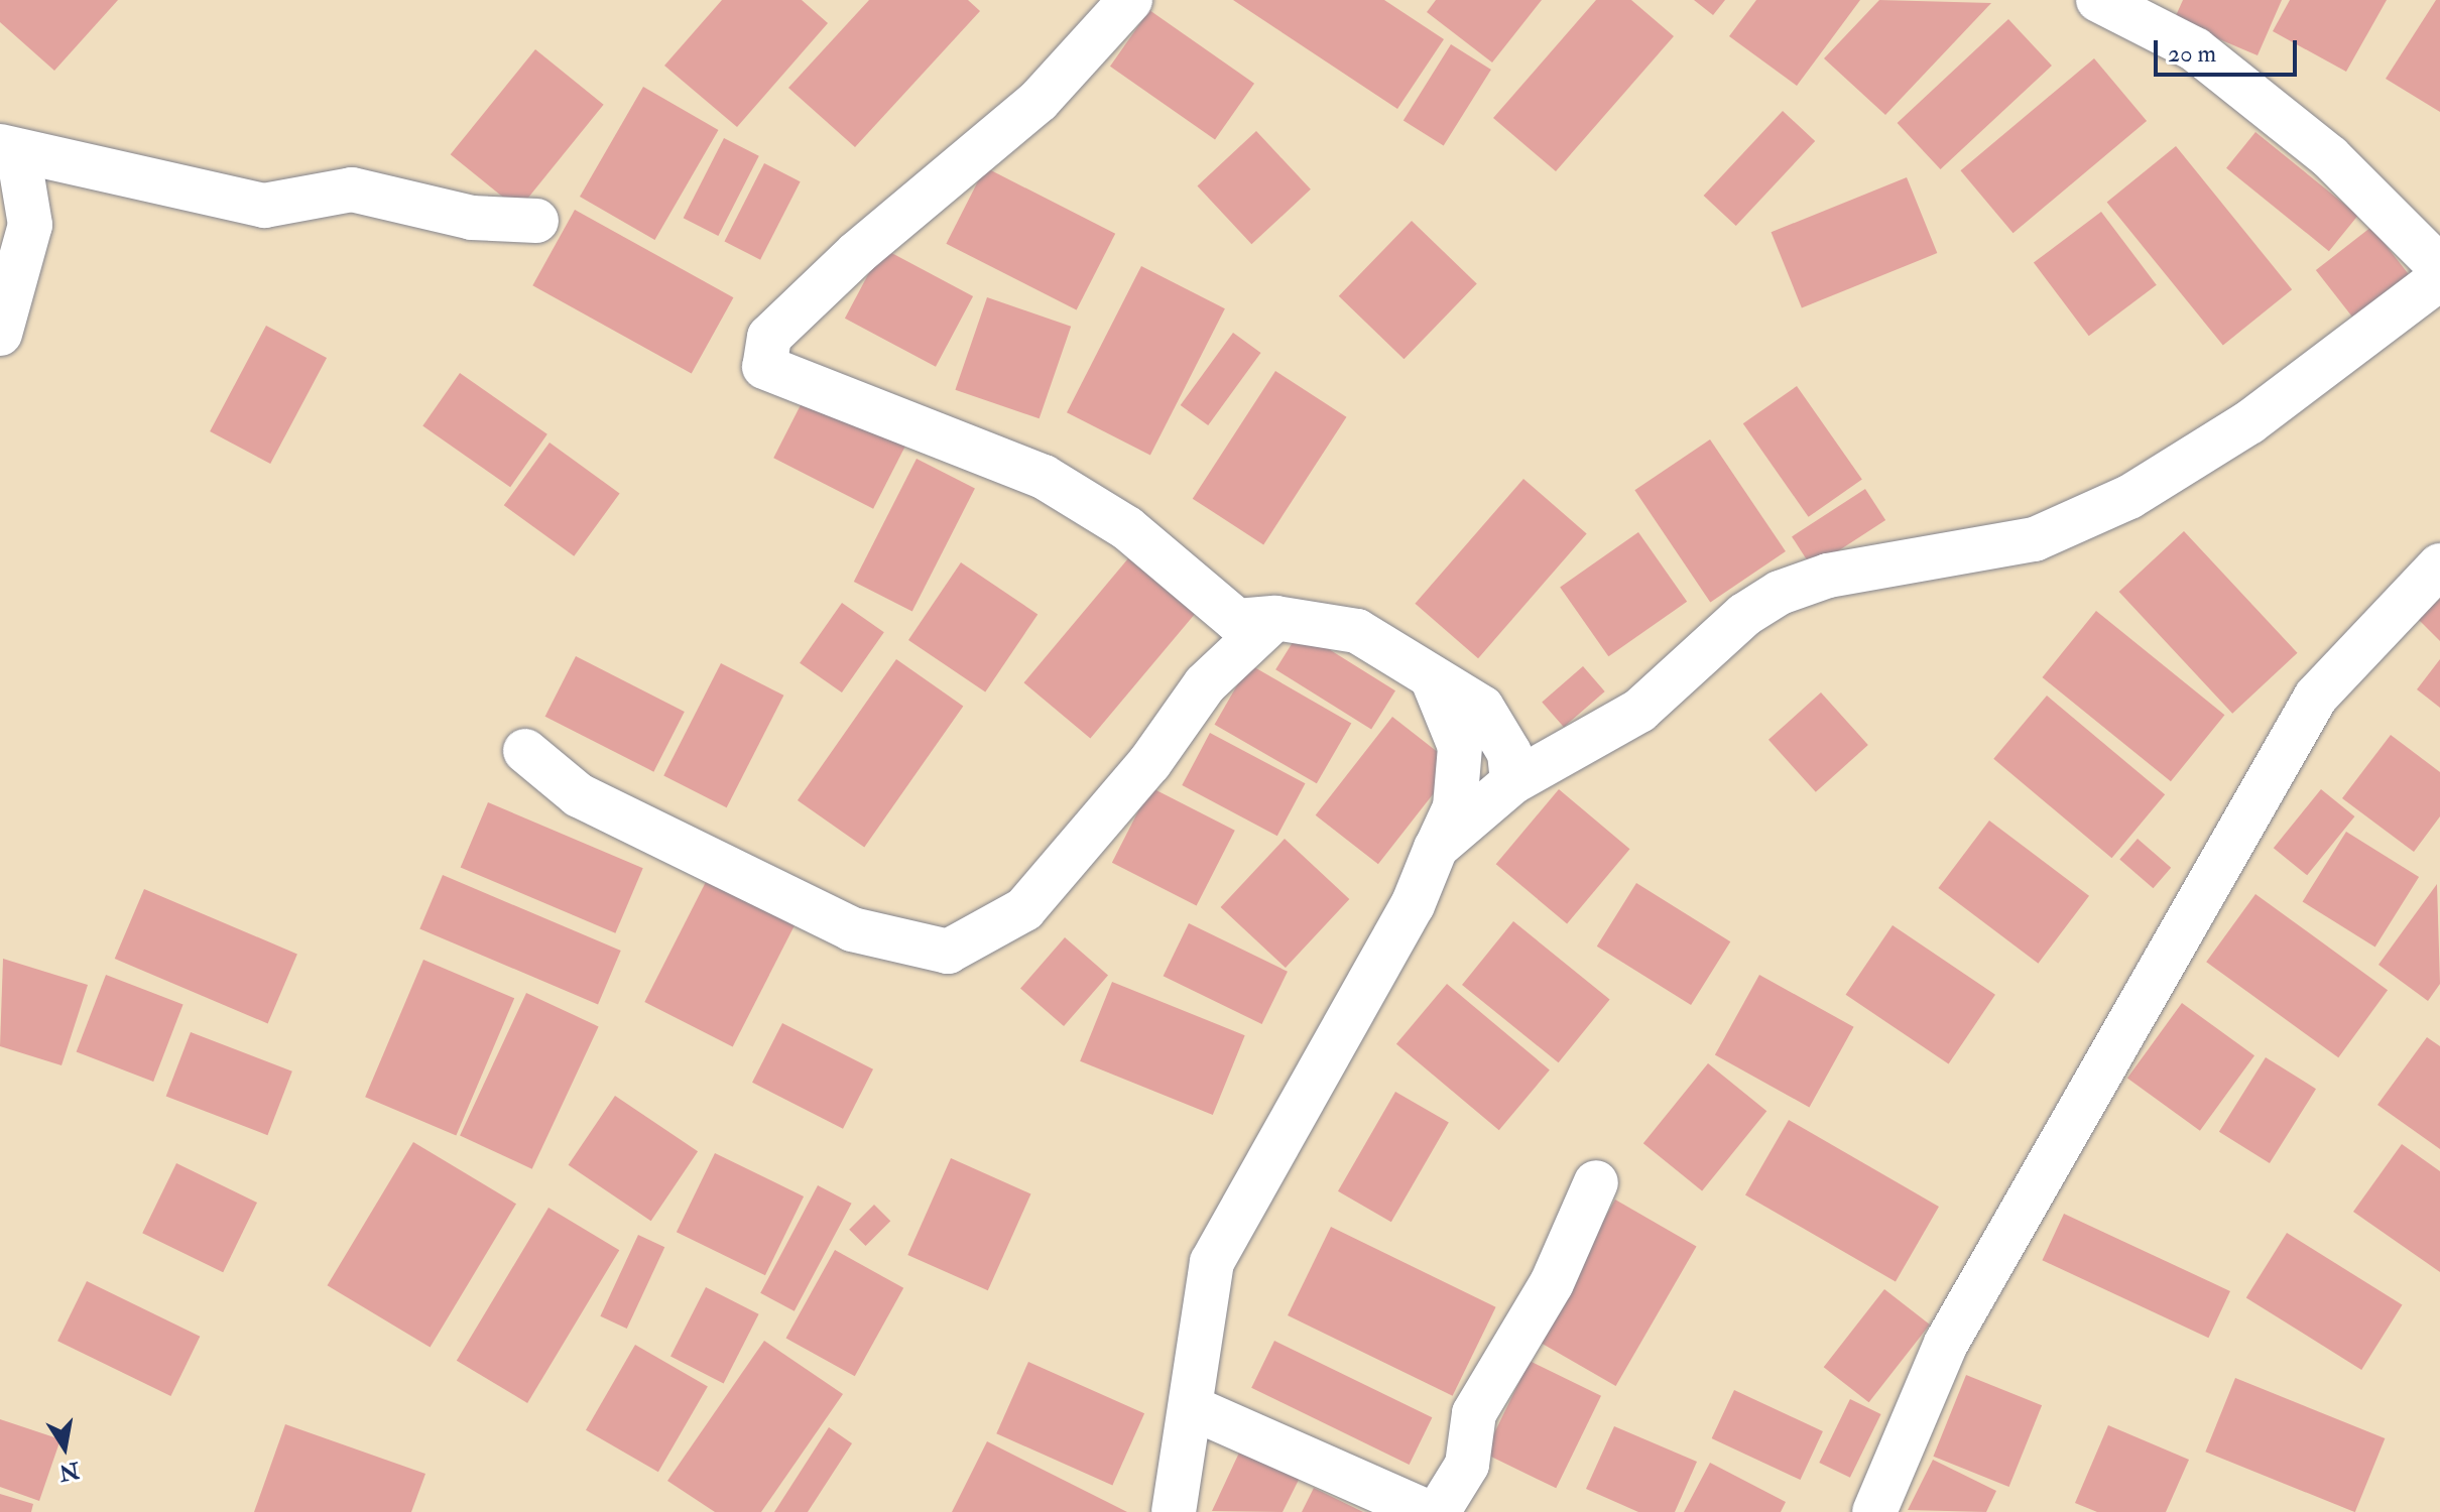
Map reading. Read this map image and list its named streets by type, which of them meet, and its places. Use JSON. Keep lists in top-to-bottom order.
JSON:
{
  "scale_bar": "20 m",
  "north": "bottom"
}
